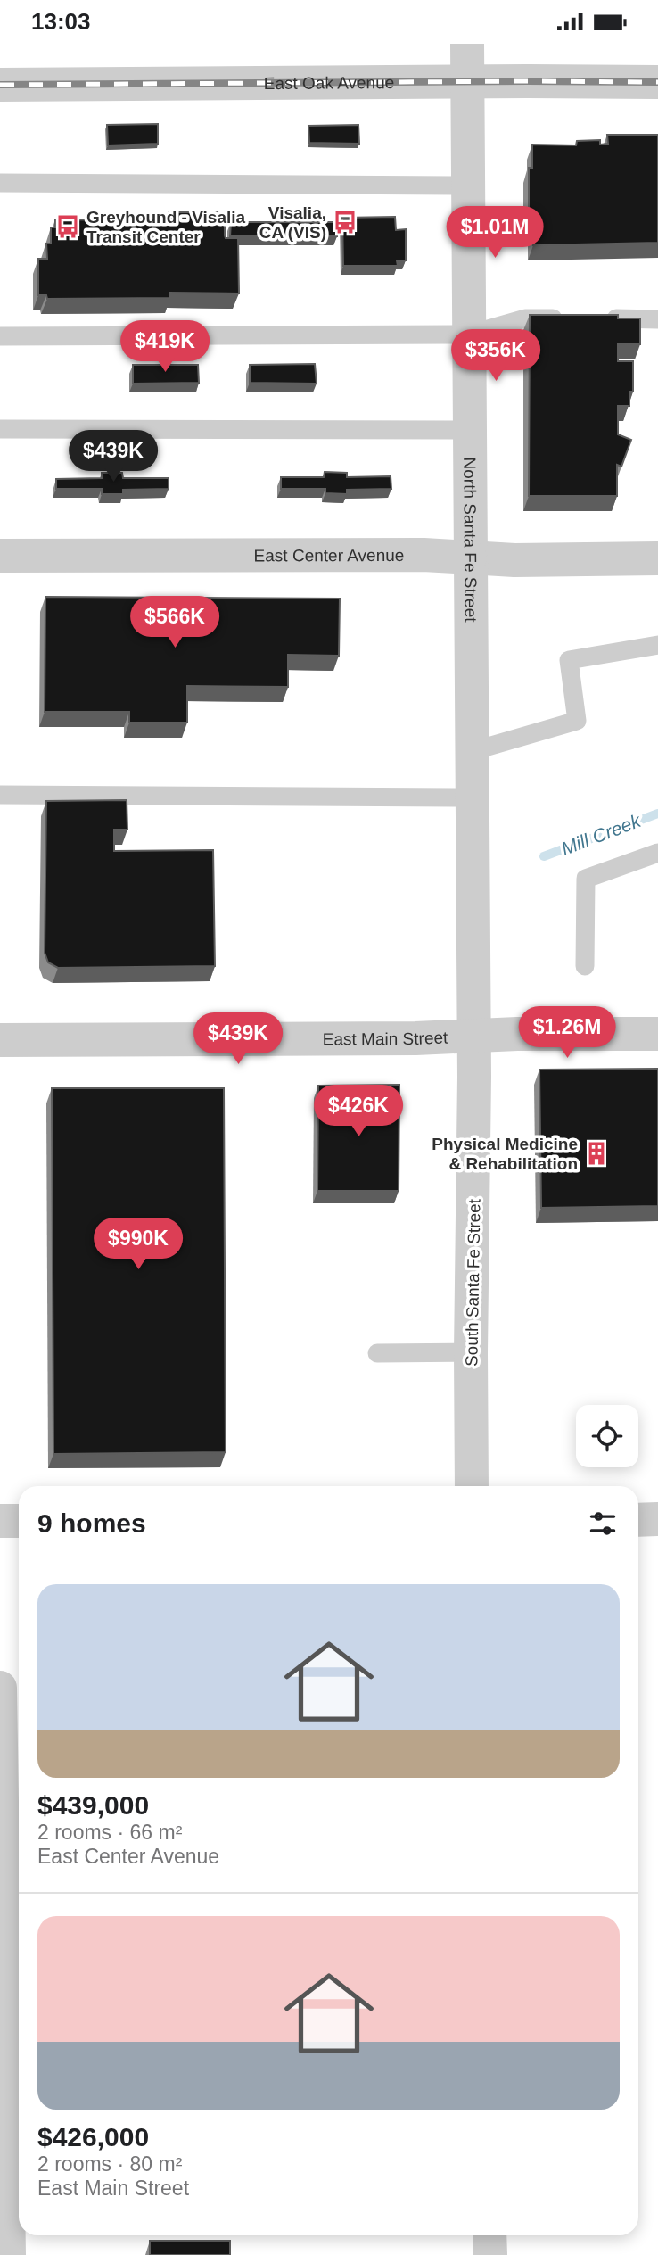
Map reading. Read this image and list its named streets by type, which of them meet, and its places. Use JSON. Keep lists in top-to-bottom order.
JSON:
{
  "streets": {
    "street": [
      "East Oak Avenue",
      "North Santa Fe Street",
      "East Center Avenue",
      "East Main Street",
      "South Santa Fe Street"
    ]
  },
  "crossings": [
    ["East Oak Avenue", "North Santa Fe Street"],
    ["North Santa Fe Street", "East Center Avenue"],
    ["North Santa Fe Street", "East Main Street"],
    ["North Santa Fe Street", "South Santa Fe Street"],
    ["East Main Street", "South Santa Fe Street"]
  ],
  "water": ["Mill Creek"],
  "places": {
    "bus stop": ["Visalia, CA (VIS)", "Greyhound - Visalia Transit Center"],
    "building": ["Physical Medicine & Rehabilitation"]
  },
  "page": {
    "status": "13:03",
    "price": [
      "$1.01M",
      "$419K",
      "$356K",
      "$439K",
      "$566K",
      "$1.26M",
      "$439K",
      "$426K",
      "$990K"
    ],
    "heading": "9 homes",
    "list": [
      {
        "name": "$439,000",
        "note": "2 rooms · 66 m² · East Center Avenue"
      },
      {
        "name": "$426,000",
        "note": "2 rooms · 80 m² · East Main Street"
      }
    ]
  }
}
